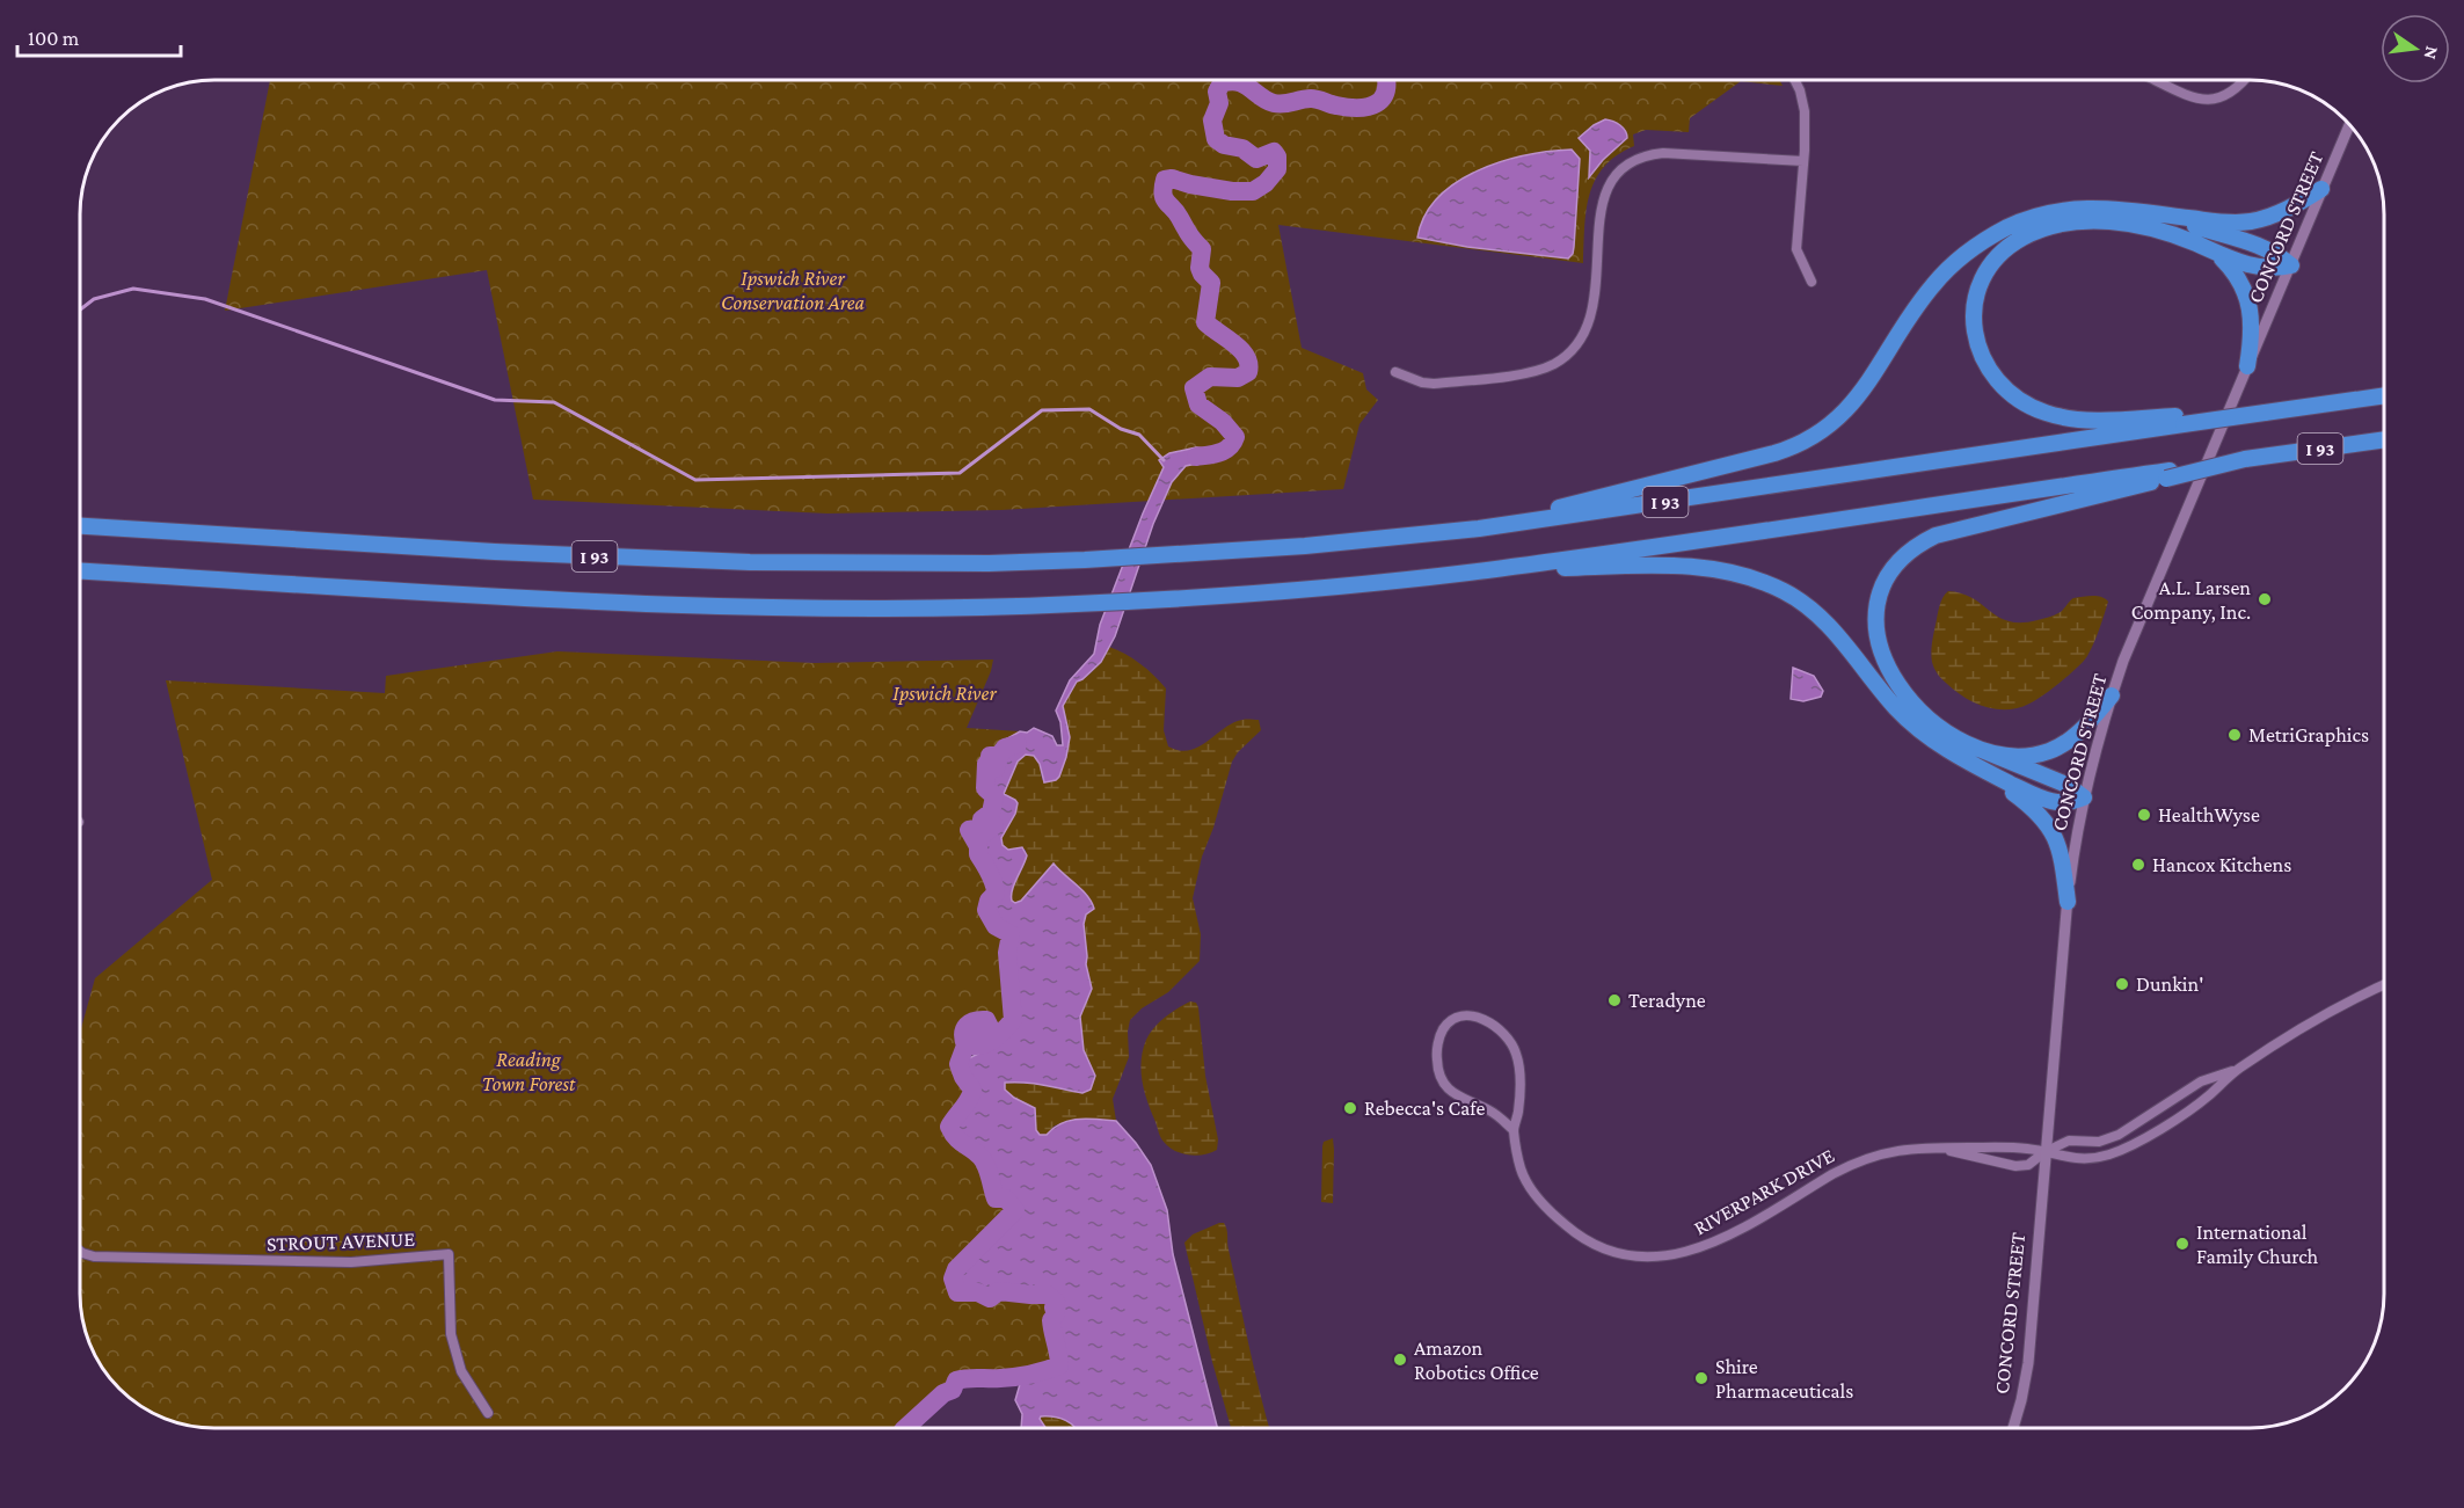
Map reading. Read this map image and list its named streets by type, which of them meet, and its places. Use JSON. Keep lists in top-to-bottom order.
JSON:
{
  "streets": {
    "highway": ["I 93"],
    "street": ["CONCORD STREET", "RIVERPARK DRIVE", "STROUT AVENUE"]
  },
  "crossings": [
    ["CONCORD STREET", "RIVERPARK DRIVE"]
  ],
  "parks": ["Ipswich River Conservation Area", "Ipswich River", "Reading Town Forest"],
  "places": [
    "A.L. Larsen Company, Inc.",
    "MetriGraphics",
    "HealthWyse",
    "Hancox Kitchens",
    "Dunkin'",
    "Teradyne",
    "Rebecca's Cafe",
    "International Family Church",
    "Amazon Robotics Office",
    "Shire Pharmaceuticals"
  ],
  "scale_bar": "100 m",
  "north": "right"
}
